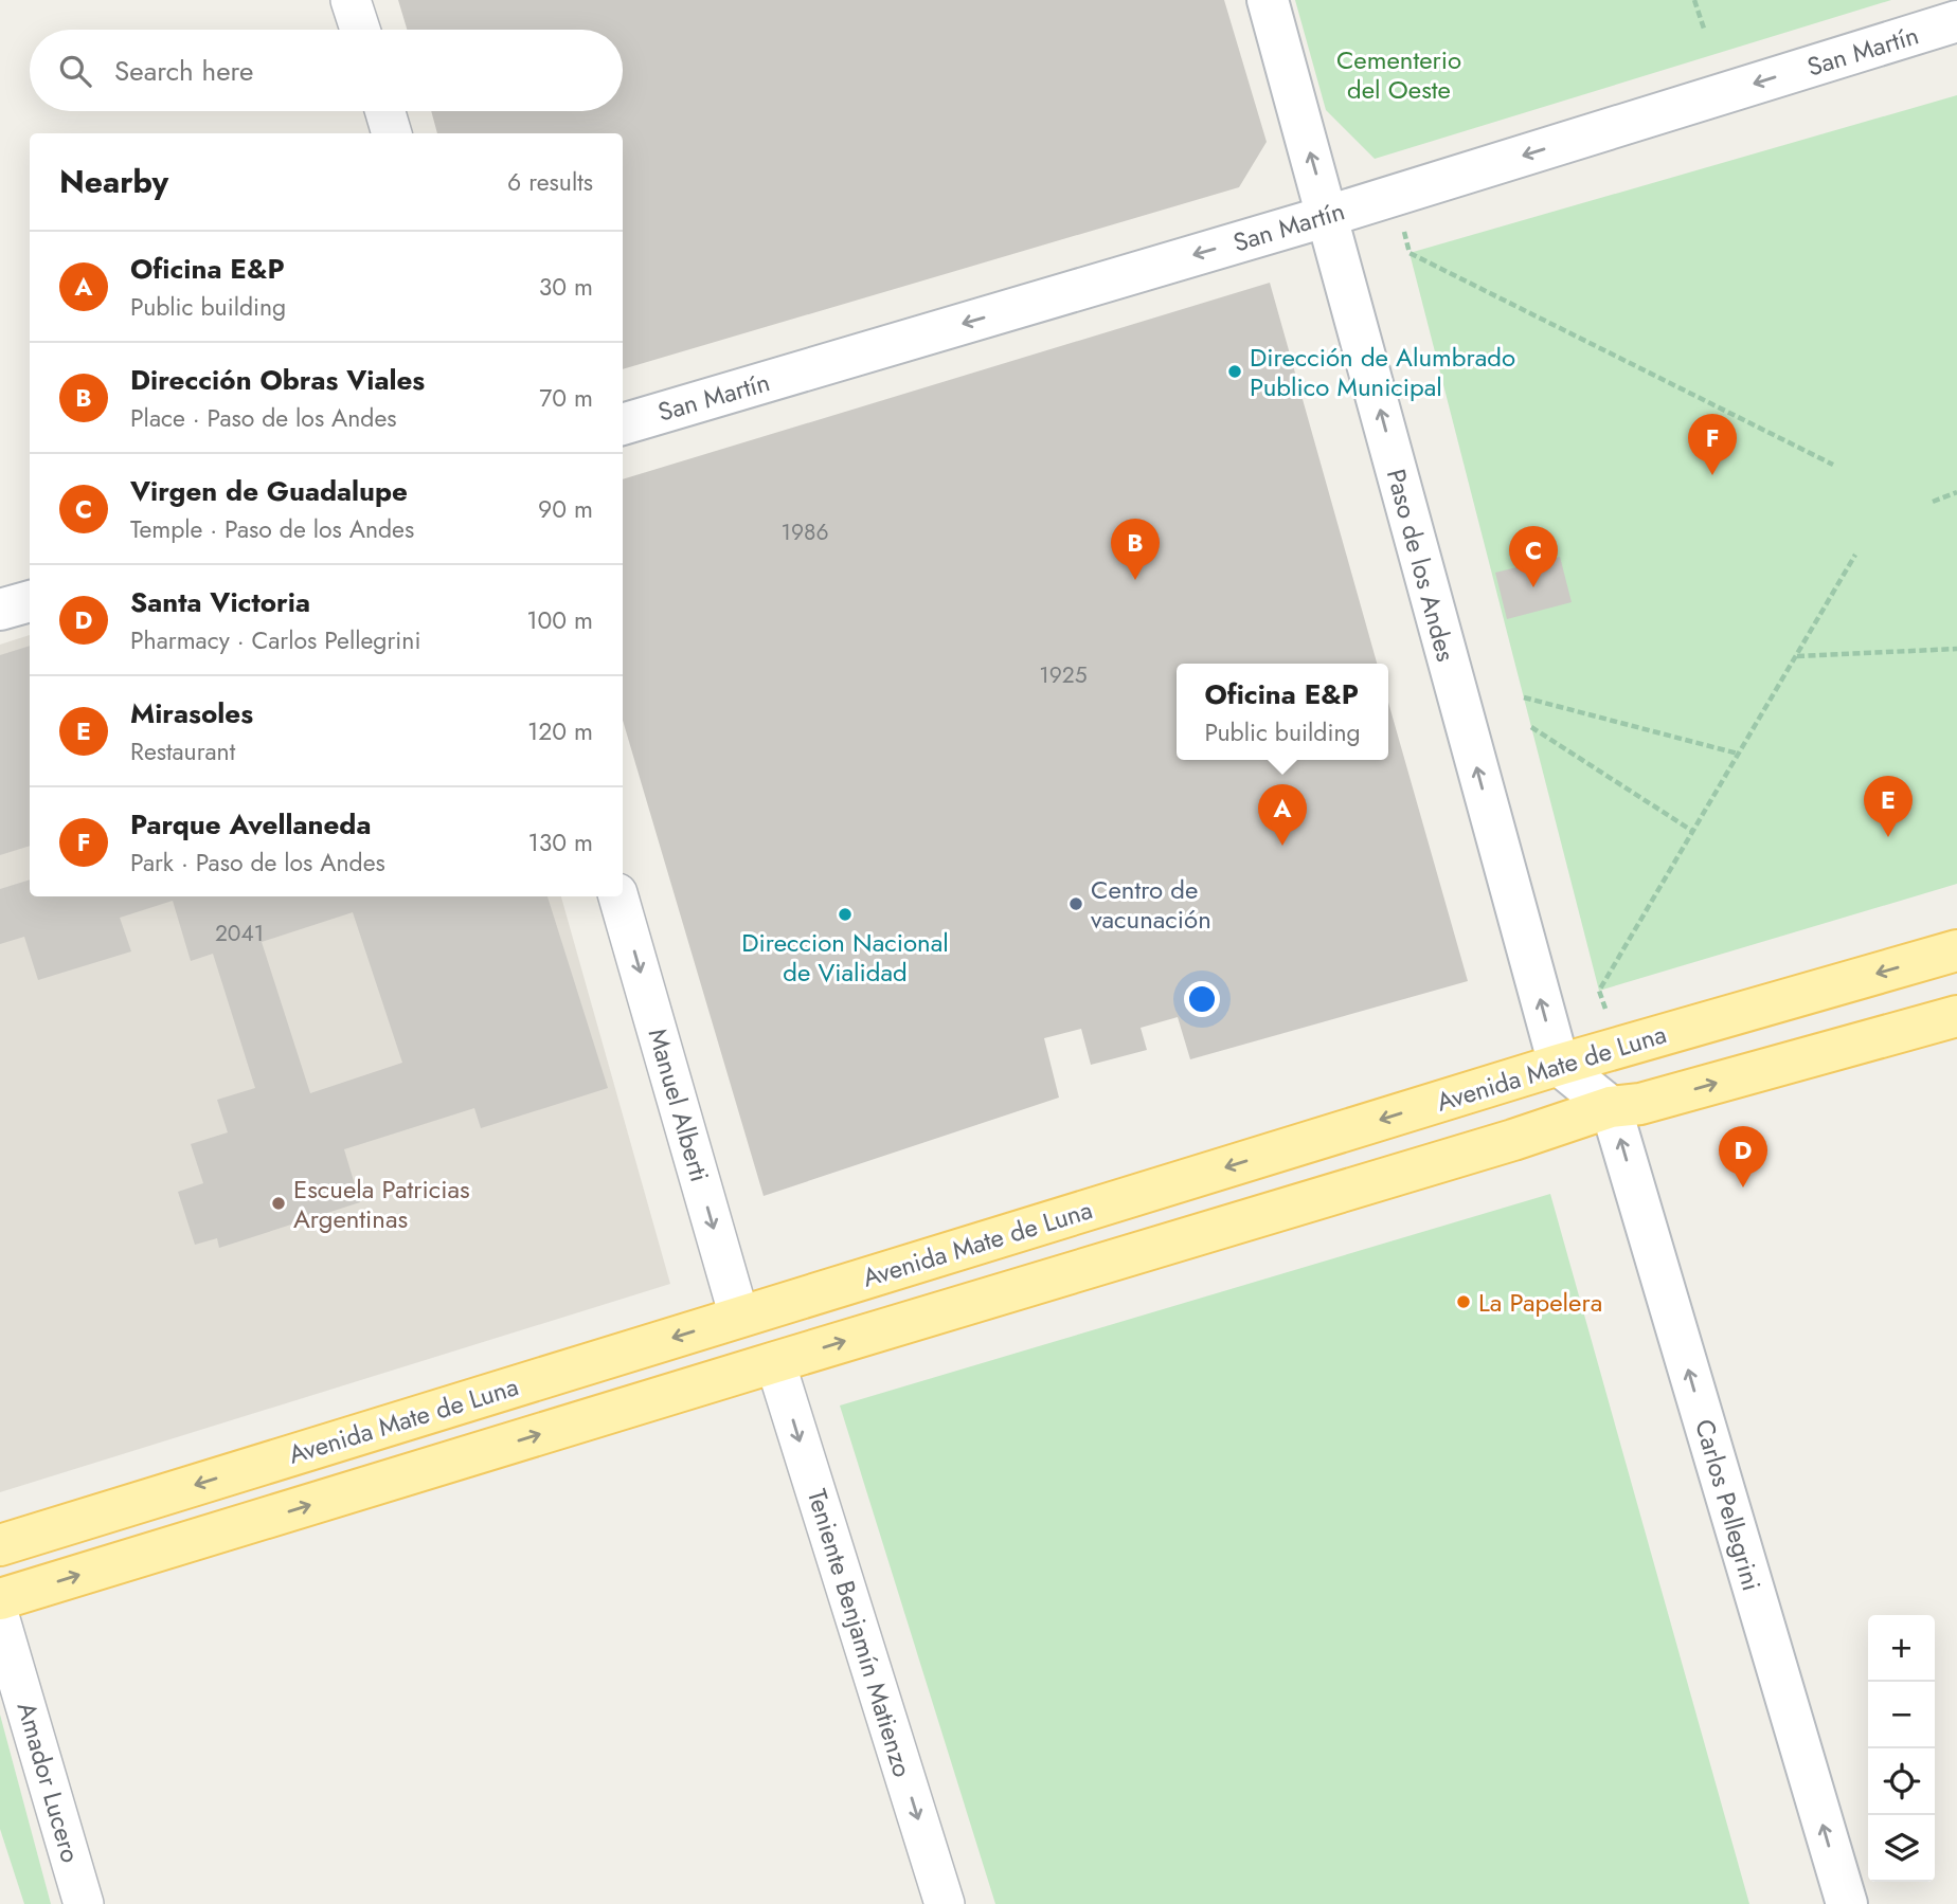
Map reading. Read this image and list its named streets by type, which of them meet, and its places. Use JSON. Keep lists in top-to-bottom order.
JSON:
{
  "streets": {
    "main road": ["Avenida Mate de Luna"],
    "street": [
      "San Martín",
      "Paso de los Andes",
      "Manuel Alberti",
      "Carlos Pellegrini",
      "Teniente Benjamín Matienzo",
      "Amador Lucero"
    ]
  },
  "crossings": [
    ["San Martín", "Paso de los Andes"],
    ["Paso de los Andes", "Avenida Mate de Luna"],
    ["Avenida Mate de Luna", "Manuel Alberti"],
    ["Avenida Mate de Luna", "Carlos Pellegrini"],
    ["Avenida Mate de Luna", "Teniente Benjamín Matienzo"]
  ],
  "one_way": [
    "San Martín",
    "Paso de los Andes",
    "Manuel Alberti",
    "Carlos Pellegrini",
    "Teniente Benjamín Matienzo"
  ],
  "parks": ["Cementerio del Oeste"],
  "places": [
    "Dirección de Alumbrado Publico Municipal",
    "Centro de vacunación",
    "Direccion Nacional de Vialidad",
    "Escuela Patricias Argentinas",
    "La Papelera"
  ],
  "house_numbers": ["1986", "1925", "2041"],
  "page": {
    "search": "Search here",
    "heading": ["Nearby", "6 results"],
    "list": [
      {
        "mark": "A",
        "name": "Oficina E&P",
        "note": "Public building",
        "value": "30 m"
      },
      {
        "mark": "B",
        "name": "Dirección Obras Viales",
        "note": "Place · Paso de los Andes",
        "value": "70 m"
      },
      {
        "mark": "C",
        "name": "Virgen de Guadalupe",
        "note": "Temple · Paso de los Andes",
        "value": "90 m"
      },
      {
        "mark": "D",
        "name": "Santa Victoria",
        "note": "Pharmacy · Carlos Pellegrini",
        "value": "100 m"
      },
      {
        "mark": "E",
        "name": "Mirasoles",
        "note": "Restaurant",
        "value": "120 m"
      },
      {
        "mark": "F",
        "name": "Parque Avellaneda",
        "note": "Park · Paso de los Andes",
        "value": "130 m"
      }
    ],
    "pins": [
      "F",
      "B",
      "C",
      "E",
      "A",
      "D"
    ],
    "popup": ["Oficina E&P", "Public building"],
    "map_buttons": ["+", "−"]
  }
}
